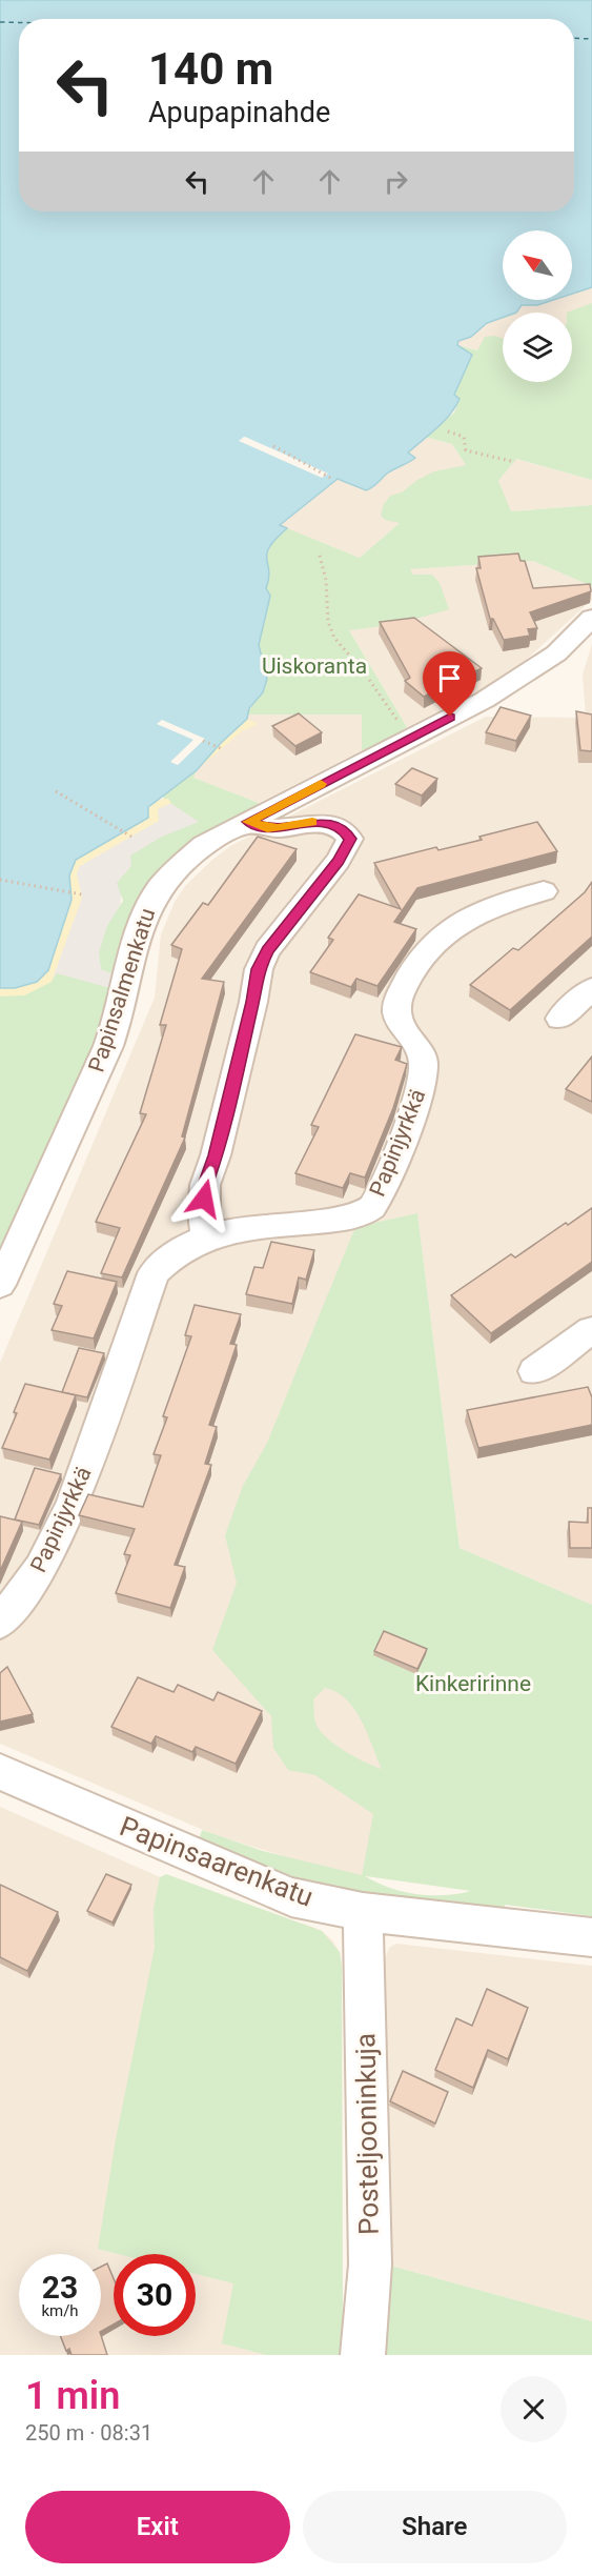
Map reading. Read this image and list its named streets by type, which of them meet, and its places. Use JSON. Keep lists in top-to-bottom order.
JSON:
{
  "streets": {
    "street": [
      "Papinsalmenkatu",
      "Papinjyrkkä",
      "Papinsaarenkatu",
      "Posteljooninkuja"
    ]
  },
  "crossings": [
    ["Papinsaarenkatu", "Posteljooninkuja"]
  ],
  "parks": ["Uiskoranta", "Kinkeririnne"],
  "north": "top left",
  "page": {
    "turn": ["140 m", "Apupapinahde"],
    "speed": "23 km/h",
    "limit": "30",
    "heading": ["1 min", "250 m · 08:31"],
    "buttons": ["Exit", "Share"]
  }
}
